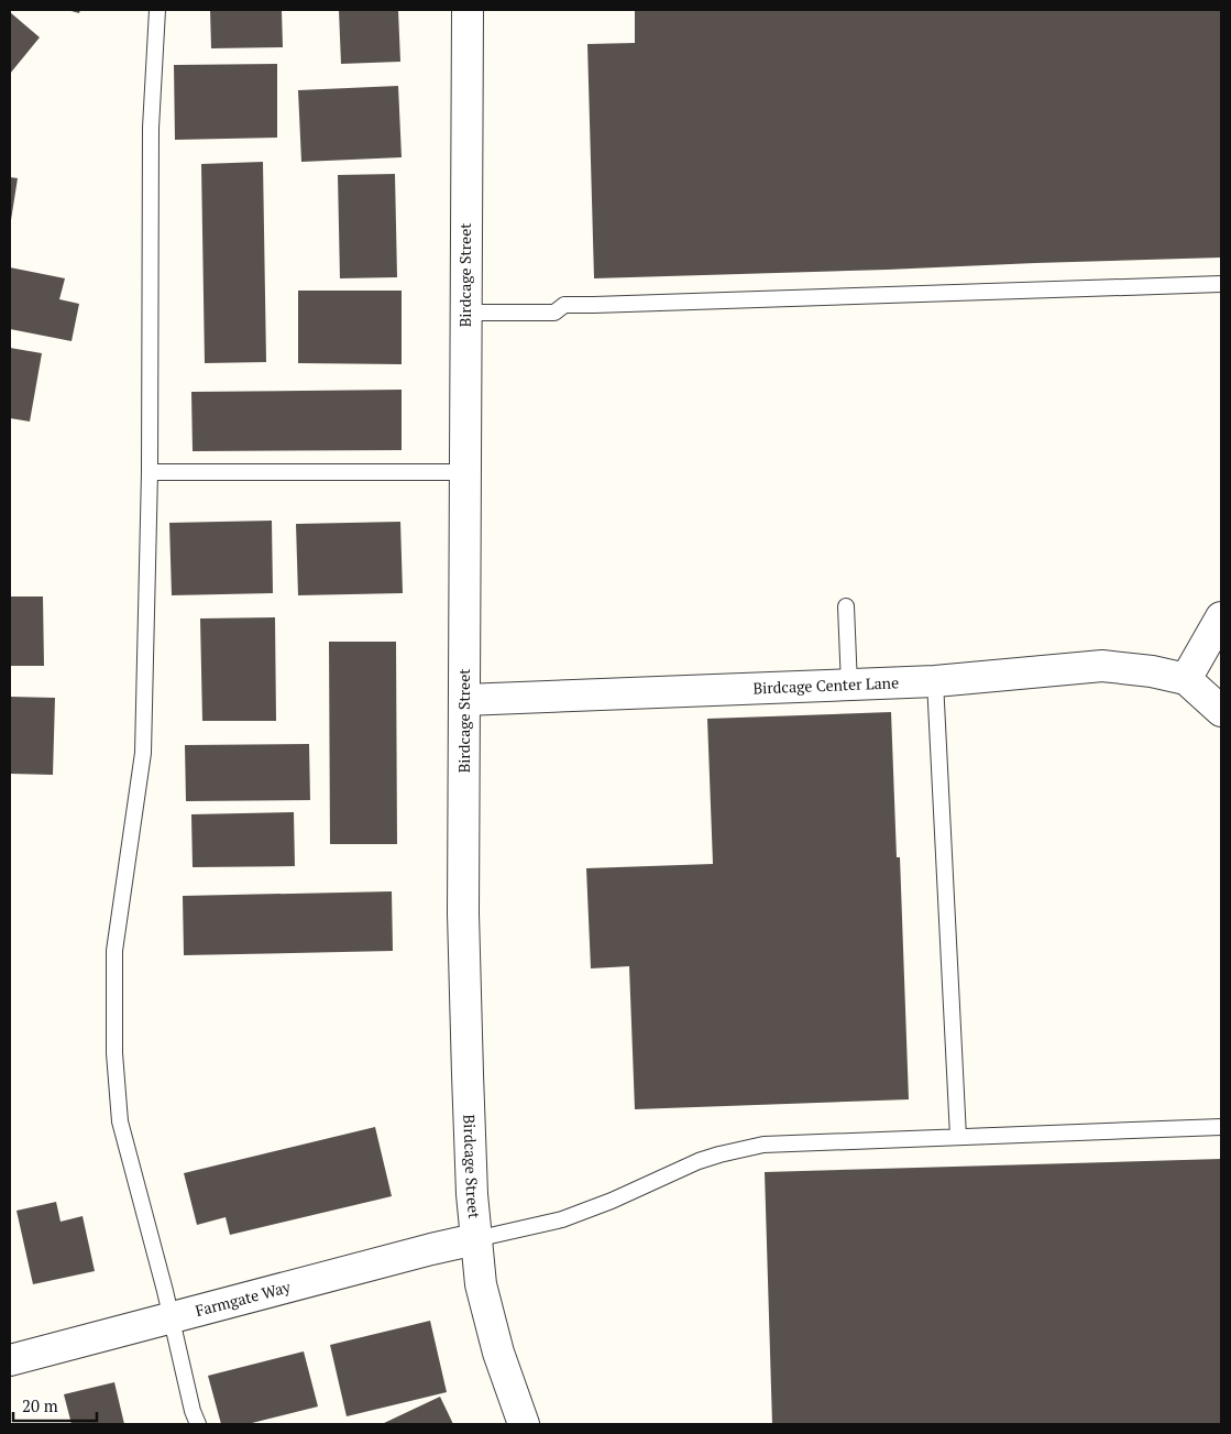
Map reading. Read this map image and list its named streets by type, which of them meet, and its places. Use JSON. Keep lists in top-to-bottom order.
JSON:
{
  "streets": {
    "street": ["Birdcage Street", "Birdcage Center Lane", "Farmgate Way"]
  },
  "crossings": [
    ["Birdcage Street", "Birdcage Center Lane"],
    ["Birdcage Street", "Farmgate Way"]
  ],
  "scale_bar": "20 m"
}
